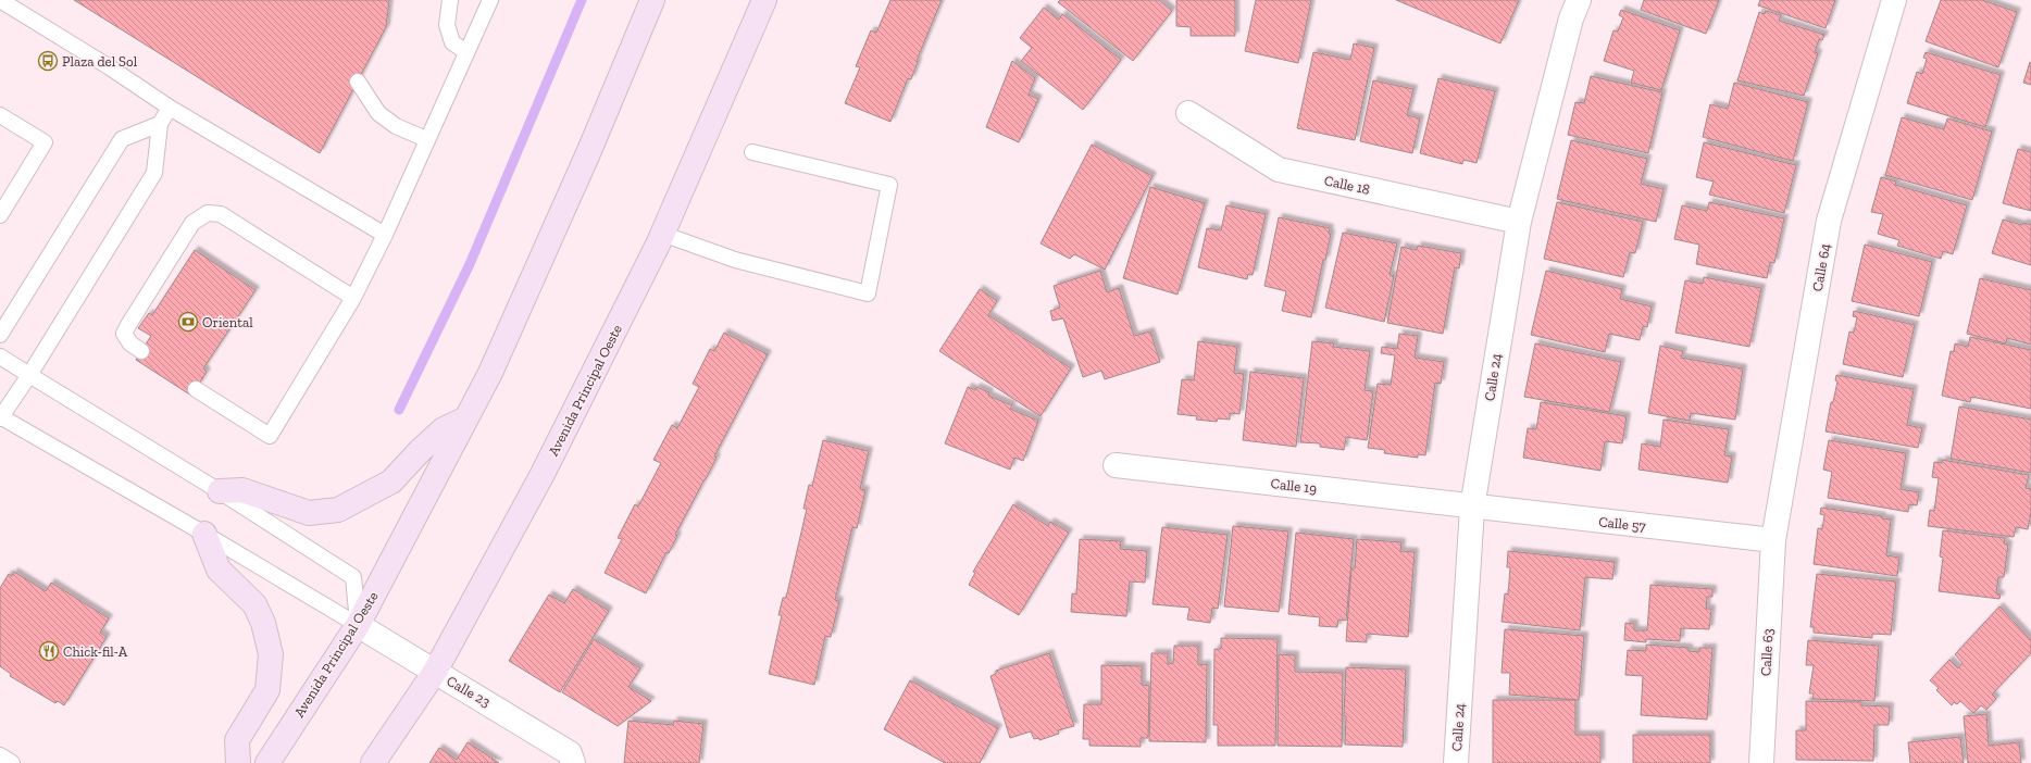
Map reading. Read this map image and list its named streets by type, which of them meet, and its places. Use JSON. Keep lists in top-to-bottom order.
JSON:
{
  "streets": {
    "main road": ["Avenida Principal Oeste"],
    "street": [
      "Calle 18",
      "Calle 64",
      "Calle 24",
      "Calle 19",
      "Calle 57",
      "Calle 63",
      "Calle 23"
    ]
  },
  "crossings": [
    ["Calle 18", "Calle 24"],
    ["Calle 64", "Calle 57"],
    ["Calle 64", "Calle 63"],
    ["Calle 24", "Calle 19"],
    ["Calle 24", "Calle 57"],
    ["Avenida Principal Oeste", "Calle 23"],
    ["Calle 19", "Calle 57"],
    ["Calle 57", "Calle 63"]
  ],
  "places": {
    "bus stop": ["Plaza del Sol"],
    "bank": ["Oriental"],
    "restaurant": ["Chick-fil-A"]
  }
}
